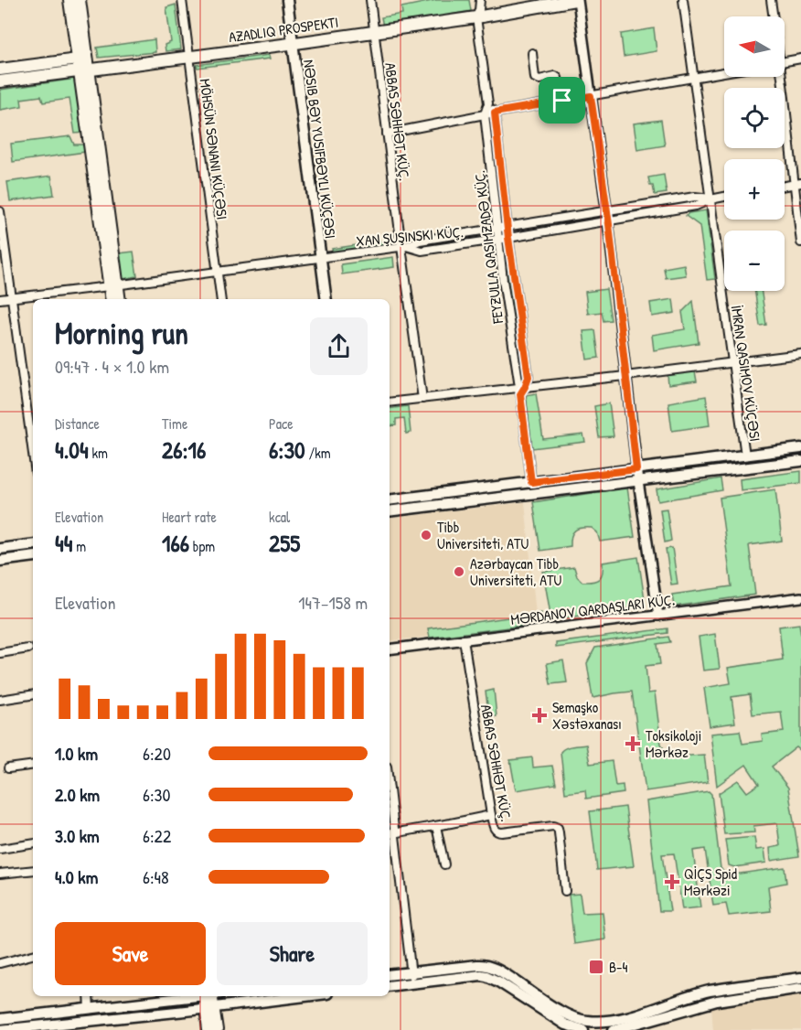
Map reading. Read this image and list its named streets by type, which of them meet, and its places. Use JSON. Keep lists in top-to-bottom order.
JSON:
{
  "streets": {
    "main road": ["NƏSIB BƏY YUSIFBƏYLI KÜÇƏSI"],
    "street": ["ABBAS SƏHHƏT KÜÇ.", "MÖHSÜN SƏNANI KÜÇƏSI", "XAN ŞUŞINSKI KÜÇ."]
  },
  "crossings": [
    ["ABBAS SƏHHƏT KÜÇ.", "XAN ŞUŞINSKI KÜÇ."],
    ["MÖHSÜN SƏNANI KÜÇƏSI", "XAN ŞUŞINSKI KÜÇ."],
    ["NƏSIB BƏY YUSIFBƏYLI KÜÇƏSI", "XAN ŞUŞINSKI KÜÇ."]
  ],
  "places": {
    "other": ["Tibb Universiteti, ATU", "Azərbaycan Tibb Universiteti, ATU"],
    "health": ["Semaşko Xəstəxanası", "Toksikoloji Mərkəz", "QİÇS Spid Mərkəzi"],
    "transit": ["B-4"]
  },
  "north": "left",
  "page": {
    "map_buttons": ["+", "−"],
    "heading": ["Morning run", "09:47 · 4 × 1.0 km"],
    "stats": [
      ["Distance", "4.04 km"],
      ["Time", "26:16"],
      ["Pace", "6:30 /km"],
      ["Elevation", "44 m"],
      ["Heart rate", "166 bpm"],
      ["kcal", "255"]
    ],
    "chart": ["Elevation", "147–158 m"],
    "list": [
      {
        "name": "1.0 km",
        "note": "6:20"
      },
      {
        "name": "2.0 km",
        "note": "6:30"
      },
      {
        "name": "3.0 km",
        "note": "6:22"
      },
      {
        "name": "4.0 km",
        "note": "6:48"
      }
    ],
    "buttons": ["Save", "Share"]
  }
}
